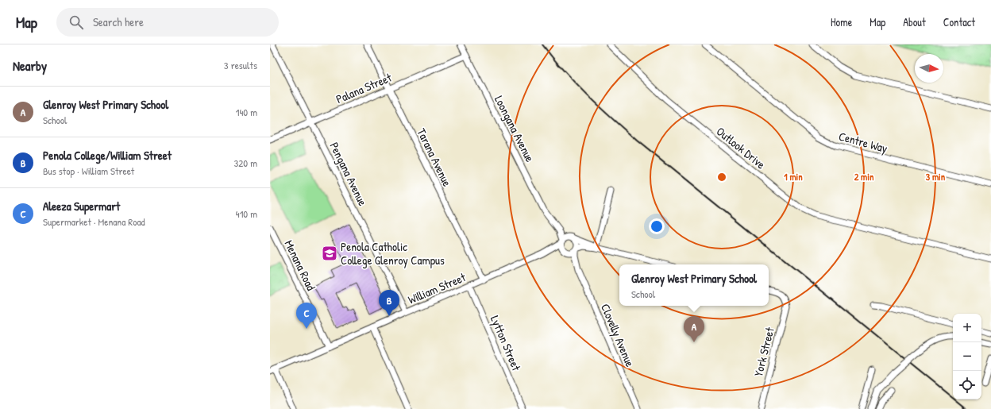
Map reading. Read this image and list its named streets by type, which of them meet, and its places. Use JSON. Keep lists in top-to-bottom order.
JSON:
{
  "streets": {
    "street": [
      "Palana Street",
      "Loongana Avenue",
      "Centre Way",
      "Outlook Drive",
      "Tarana Avenue",
      "Pengana Avenue",
      "Menana Road",
      "William Street",
      "Clovelly Avenue",
      "Lytton Street",
      "York Street"
    ]
  },
  "crossings": [
    ["Palana Street", "Loongana Avenue"],
    ["Palana Street", "Tarana Avenue"],
    ["Palana Street", "Pengana Avenue"],
    ["Loongana Avenue", "William Street"],
    ["Loongana Avenue", "Clovelly Avenue"],
    ["Tarana Avenue", "William Street"],
    ["Pengana Avenue", "William Street"],
    ["Menana Road", "William Street"],
    ["William Street", "Clovelly Avenue"],
    ["William Street", "Lytton Street"]
  ],
  "places": {
    "school or university": ["Penola Catholic College Glenroy Campus"]
  },
  "north": "right",
  "page": {
    "header": "Map",
    "search": "Search here",
    "nav": [
      "Home",
      "Map",
      "About",
      "Contact"
    ],
    "heading": ["Nearby", "3 results"],
    "list": [
      {
        "mark": "A",
        "name": "Glenroy West Primary School",
        "note": "School",
        "value": "140 m"
      },
      {
        "mark": "B",
        "name": "Penola College/William Street",
        "note": "Bus stop · William Street",
        "value": "320 m"
      },
      {
        "mark": "C",
        "name": "Aleeza Supermart",
        "note": "Supermarket · Menana Road",
        "value": "410 m"
      }
    ],
    "popup": ["Glenroy West Primary School", "School"],
    "pins": ["B", "C", "A"],
    "map_buttons": ["+", "−"]
  },
  "rings": ["1 min", "2 min", "3 min"]
}
